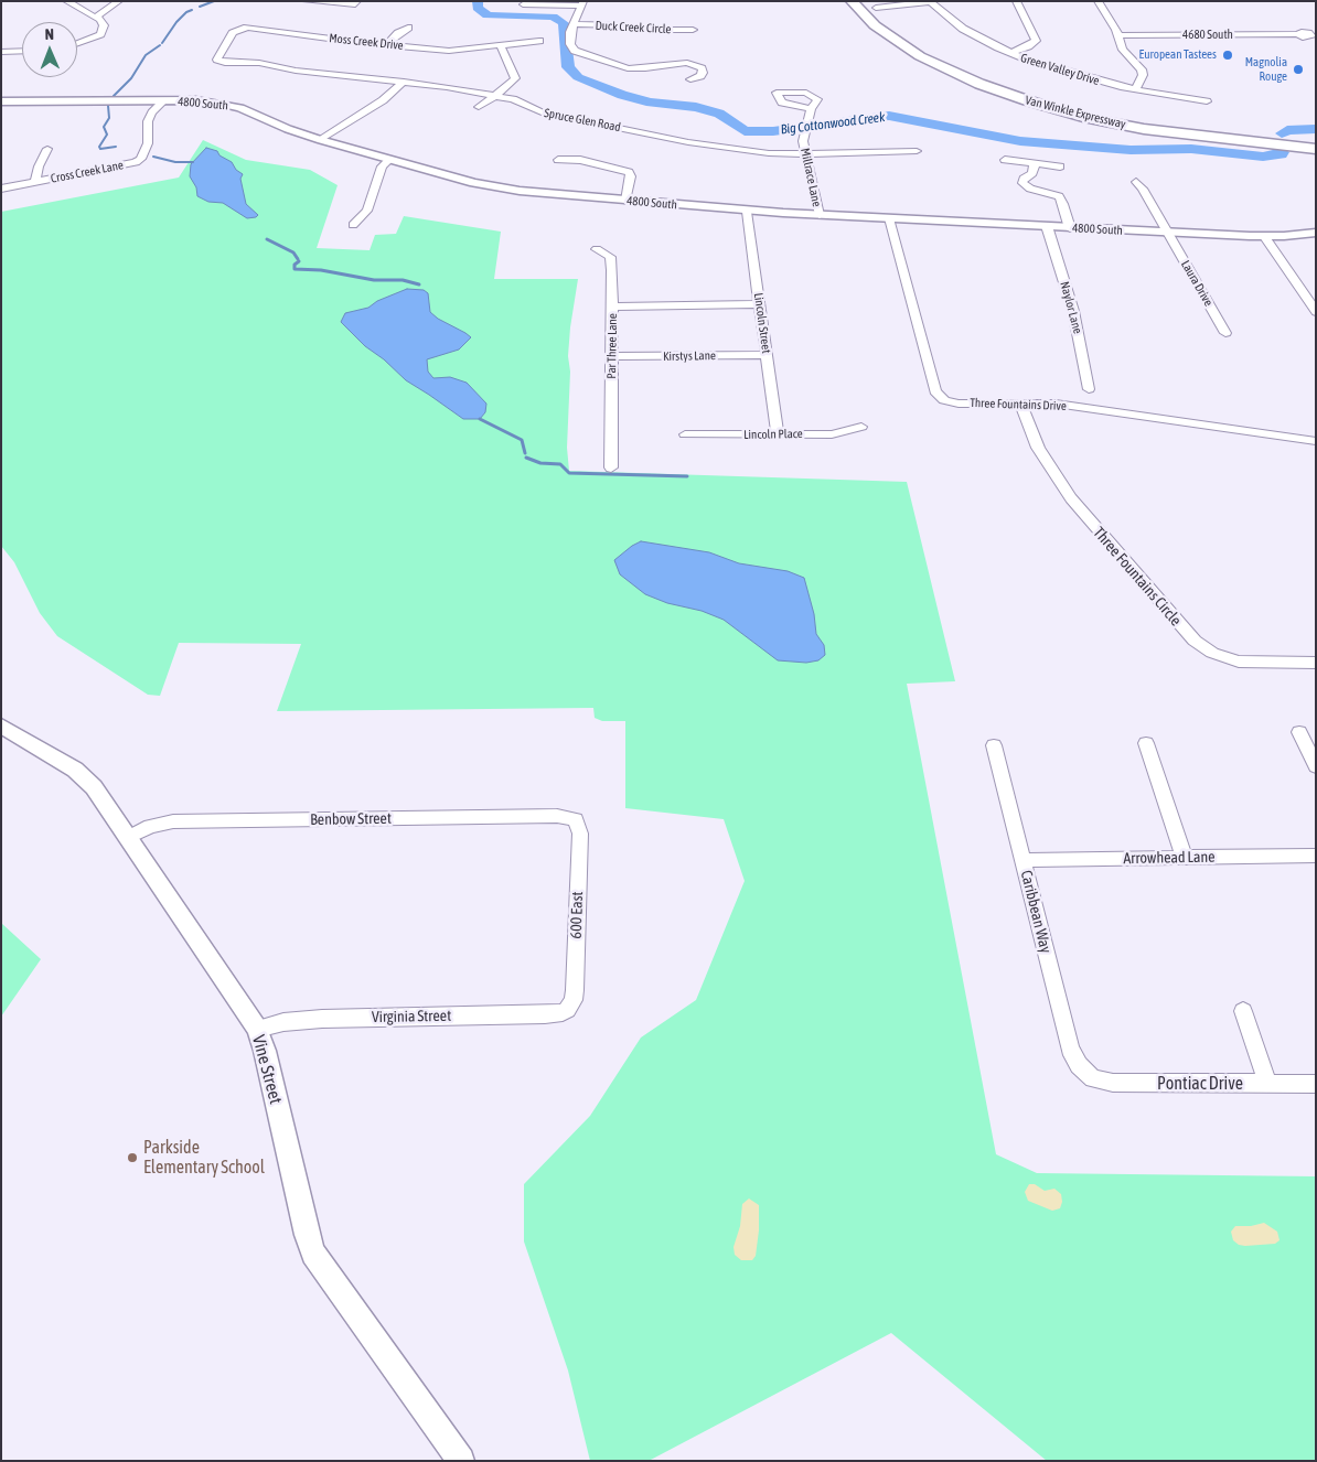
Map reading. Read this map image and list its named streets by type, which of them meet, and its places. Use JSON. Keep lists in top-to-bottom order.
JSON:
{
  "streets": {
    "main road": ["Van Winkle Expressway"],
    "street": [
      "Duck Creek Circle",
      "4680 South",
      "Moss Creek Drive",
      "Green Valley Drive",
      "4800 South",
      "Spruce Glen Road",
      "Cross Creek Lane",
      "Millrace Lane",
      "Laura Drive",
      "Naylor Lane",
      "Lincoln Street",
      "Par Three Lane",
      "Kirstys Lane",
      "Three Fountains Drive",
      "Lincoln Place",
      "Three Fountains Circle",
      "Benbow Street",
      "Arrowhead Lane",
      "Caribbean Way",
      "600 East",
      "Virginia Street",
      "Vine Street",
      "Pontiac Drive"
    ]
  },
  "crossings": [
    ["Moss Creek Drive", "Spruce Glen Road"],
    ["4800 South", "Cross Creek Lane"],
    ["4800 South", "Millrace Lane"],
    ["4800 South", "Laura Drive"],
    ["4800 South", "Naylor Lane"],
    ["4800 South", "Lincoln Street"],
    ["4800 South", "Three Fountains Drive"],
    ["Spruce Glen Road", "Millrace Lane"],
    ["Lincoln Street", "Par Three Lane"],
    ["Lincoln Street", "Kirstys Lane"],
    ["Lincoln Street", "Lincoln Place"],
    ["Par Three Lane", "Kirstys Lane"],
    ["Three Fountains Drive", "Three Fountains Circle"],
    ["Benbow Street", "600 East"],
    ["Benbow Street", "Vine Street"],
    ["Arrowhead Lane", "Caribbean Way"],
    ["Caribbean Way", "Pontiac Drive"],
    ["600 East", "Virginia Street"],
    ["Virginia Street", "Vine Street"]
  ],
  "water": ["Big Cottonwood Creek"],
  "places": ["European Tastees", "Magnolia Rouge", "Parkside Elementary School"],
  "north": "top"
}
